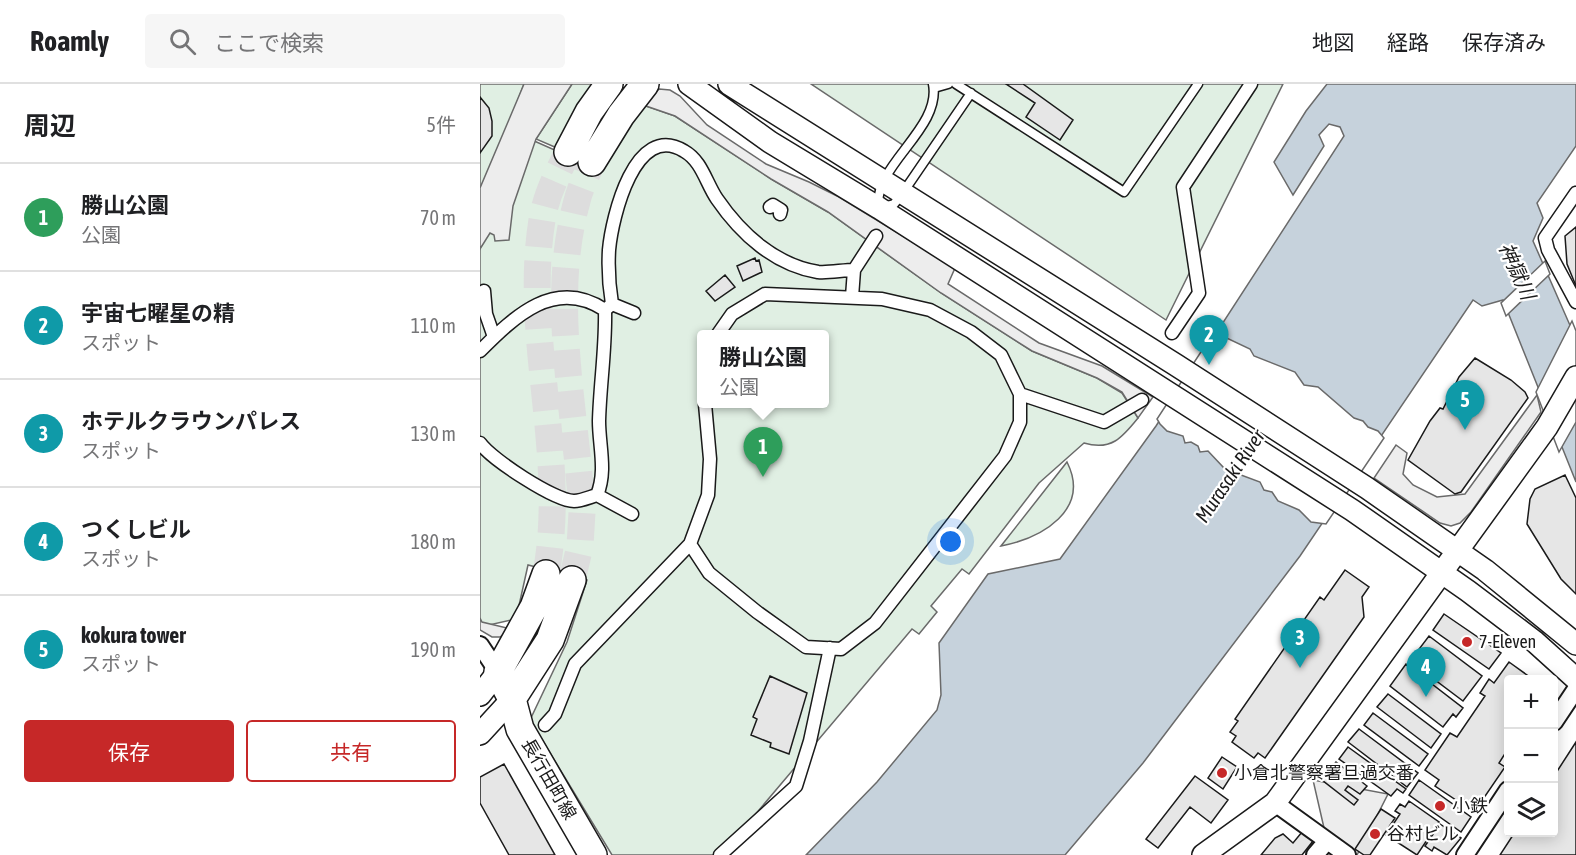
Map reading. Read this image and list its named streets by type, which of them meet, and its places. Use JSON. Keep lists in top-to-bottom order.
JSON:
{
  "streets": {
    "main road": ["長行田町線"]
  },
  "water": ["神獄川", "Murasaki River"],
  "places": [
    "7-Eleven",
    "小倉北警察署旦過交番",
    "小鉄",
    "谷村ビル"
  ],
  "page": {
    "header": "Roamly",
    "search": "ここで検索",
    "nav": ["地図", "経路", "保存済み"],
    "heading": ["周辺", "5件"],
    "list": [
      {
        "mark": "1",
        "name": "勝山公園",
        "note": "公園",
        "value": "70 m"
      },
      {
        "mark": "2",
        "name": "宇宙七曜星の精",
        "note": "スポット",
        "value": "110 m"
      },
      {
        "mark": "3",
        "name": "ホテルクラウンパレス",
        "note": "スポット",
        "value": "130 m"
      },
      {
        "mark": "4",
        "name": "つくしビル",
        "note": "スポット",
        "value": "180 m"
      },
      {
        "mark": "5",
        "name": "kokura tower",
        "note": "スポット",
        "value": "190 m"
      }
    ],
    "pins": [
      "2",
      "5",
      "1",
      "3",
      "4"
    ],
    "popup": ["勝山公園", "公園"],
    "map_buttons": ["+", "−"],
    "buttons": ["保存", "共有"]
  }
}
